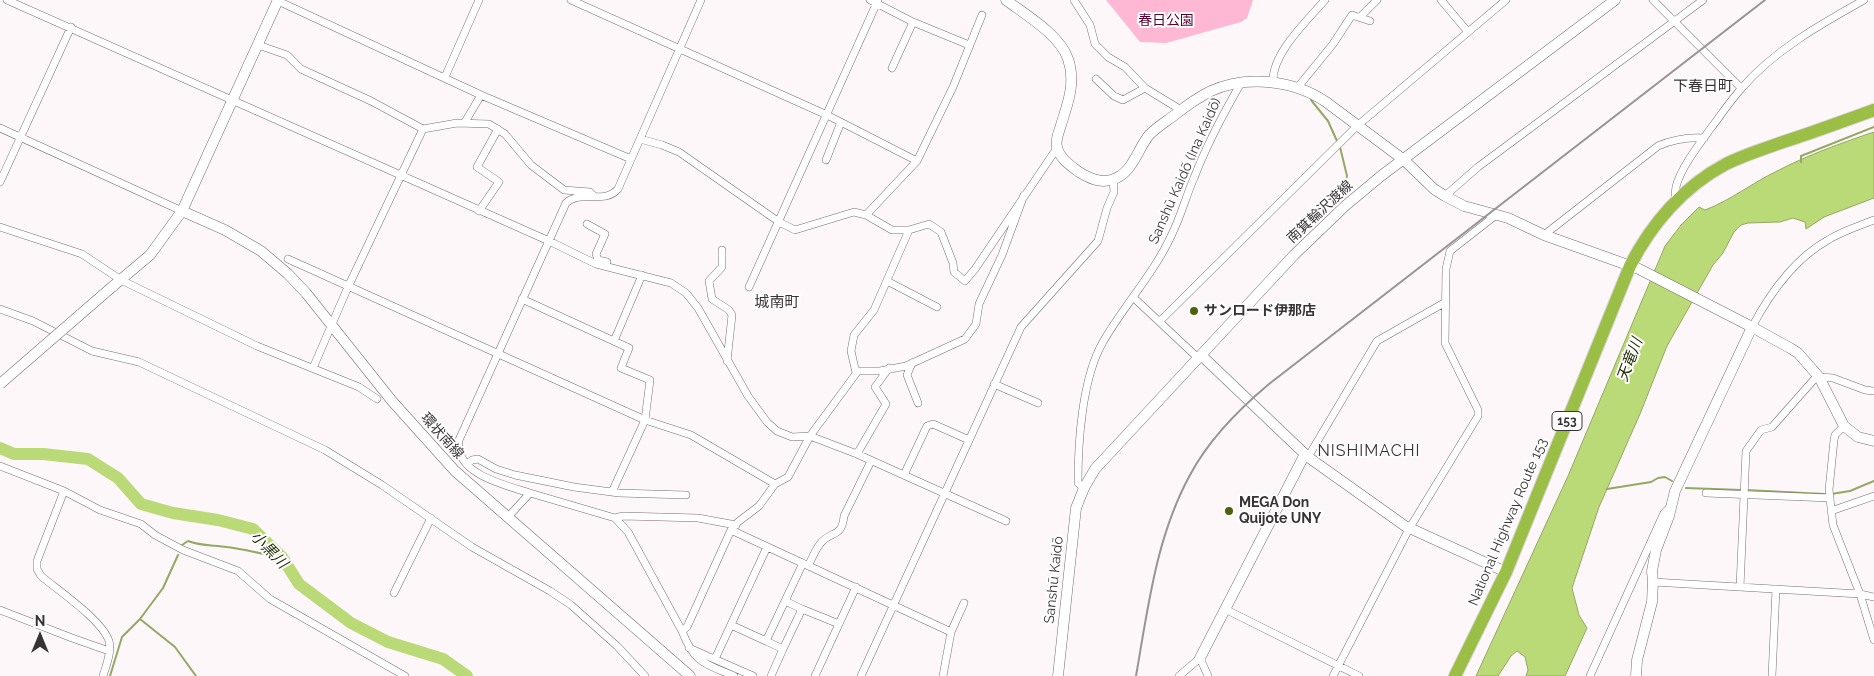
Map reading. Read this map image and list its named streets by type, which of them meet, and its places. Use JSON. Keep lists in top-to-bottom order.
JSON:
{
  "streets": {
    "highway": ["153", "National Highway Route 153"],
    "street": [
      "Sanshū Kaidō (Ina Kaidō)",
      "南箕輪沢渡線",
      "環状南線",
      "Sanshū Kaidō"
    ]
  },
  "crossings": [
    ["Sanshū Kaidō (Ina Kaidō)", "南箕輪沢渡線"],
    ["Sanshū Kaidō (Ina Kaidō)", "Sanshū Kaidō"],
    ["南箕輪沢渡線", "Sanshū Kaidō"]
  ],
  "districts": ["下春日町", "城南町", "NISHIMACHI"],
  "water": ["天竜川", "小黒川"],
  "parks": ["春日公園"],
  "places": ["サンロード伊那店", "MEGA Don Quijote UNY"],
  "north": "top"
}
